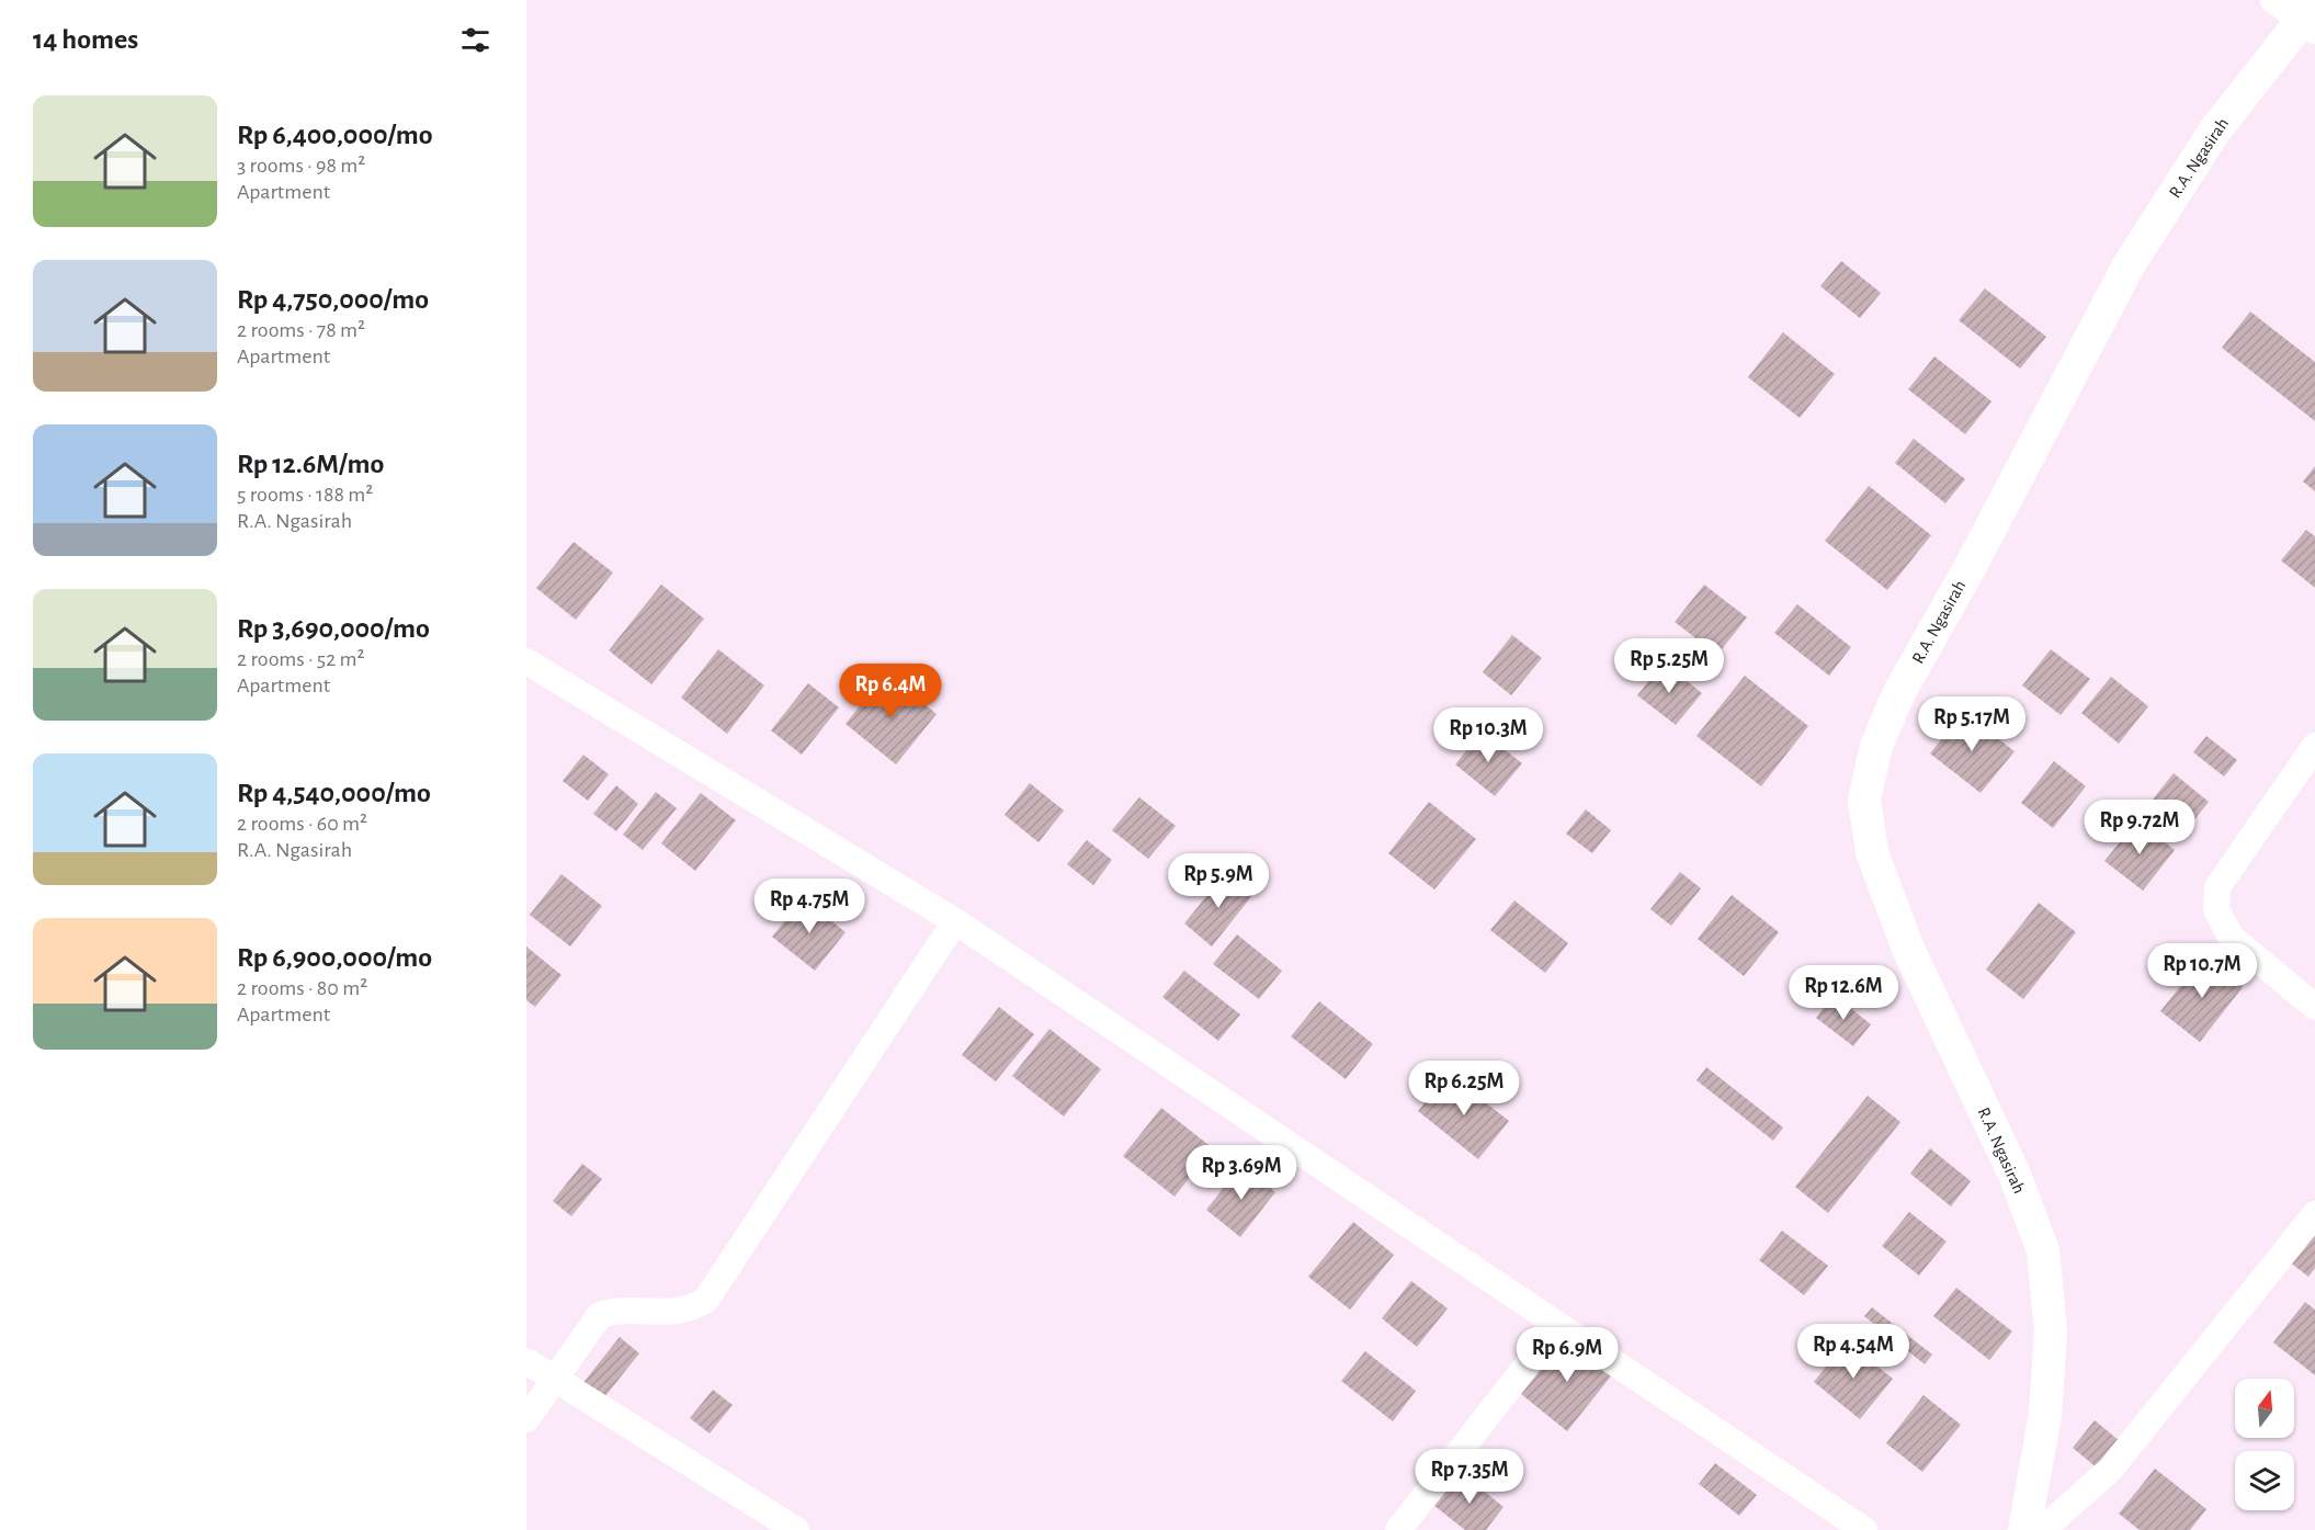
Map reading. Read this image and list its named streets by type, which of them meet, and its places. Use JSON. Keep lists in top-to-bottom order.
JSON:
{
  "streets": {
    "street": ["R.A. Ngasirah"]
  },
  "north": "top",
  "page": {
    "heading": "14 homes",
    "list": [
      {
        "name": "Rp 6,400,000/mo",
        "note": "3 rooms · 98 m² · Apartment"
      },
      {
        "name": "Rp 4,750,000/mo",
        "note": "2 rooms · 78 m² · Apartment"
      },
      {
        "name": "Rp 12.6M/mo",
        "note": "5 rooms · 188 m² · R.A. Ngasirah"
      },
      {
        "name": "Rp 3,690,000/mo",
        "note": "2 rooms · 52 m² · Apartment"
      },
      {
        "name": "Rp 4,540,000/mo",
        "note": "2 rooms · 60 m² · R.A. Ngasirah"
      },
      {
        "name": "Rp 6,900,000/mo",
        "note": "2 rooms · 80 m² · Apartment"
      }
    ],
    "price": [
      "Rp 5.25M",
      "Rp 6.4M",
      "Rp 5.17M",
      "Rp 10.3M",
      "Rp 9.72M",
      "Rp 5.9M",
      "Rp 4.75M",
      "Rp 10.7M",
      "Rp 12.6M",
      "Rp 6.25M",
      "Rp 3.69M",
      "Rp 4.54M",
      "Rp 6.9M",
      "Rp 7.35M"
    ]
  }
}
